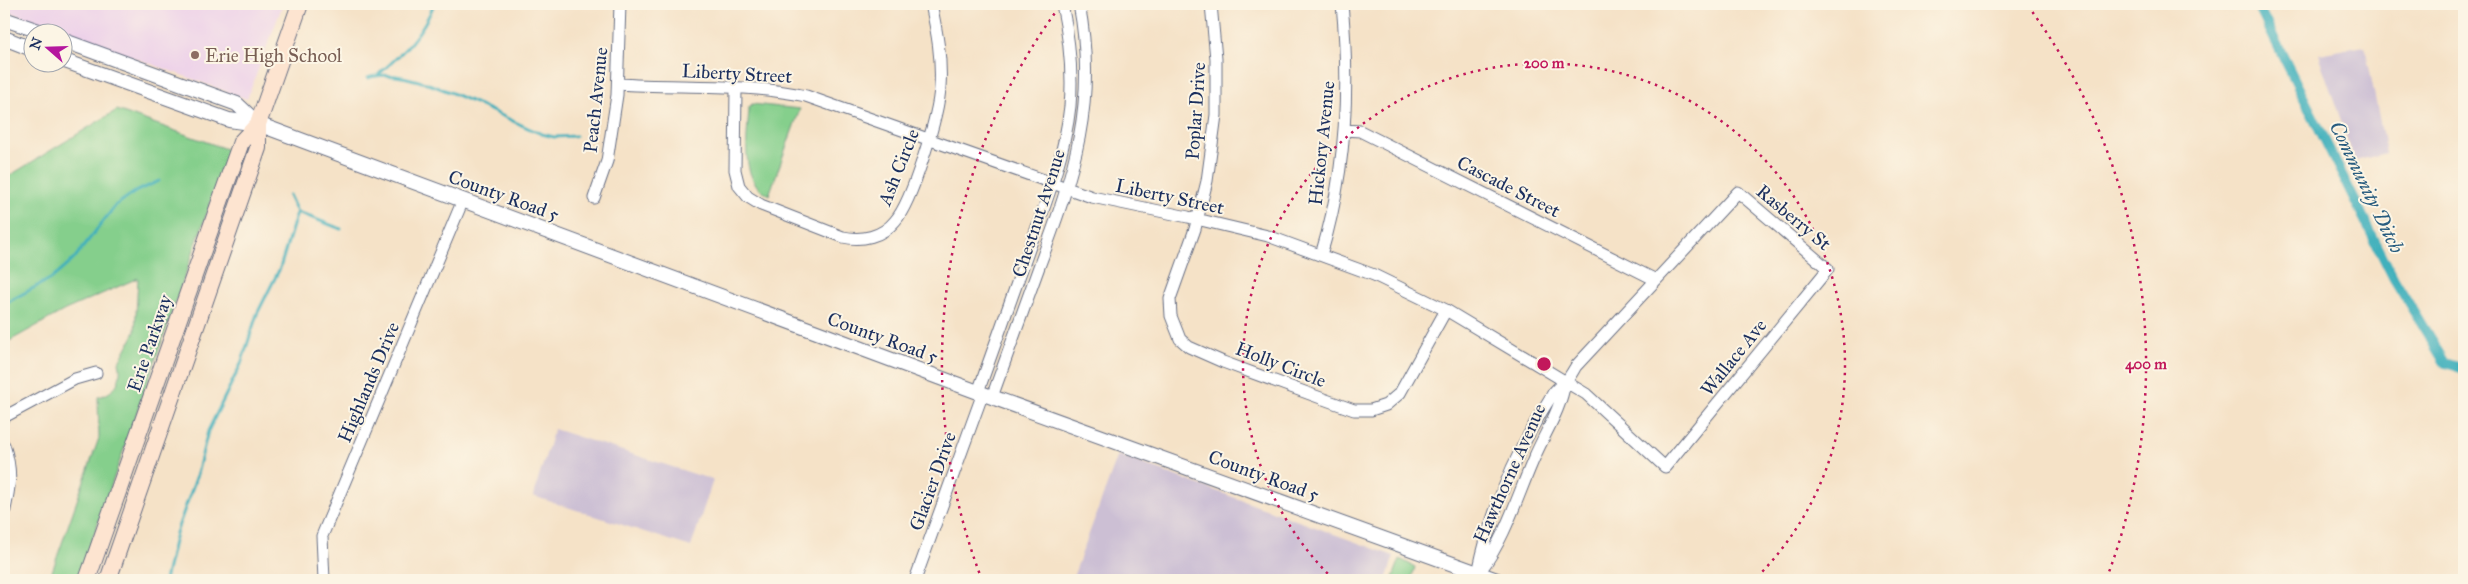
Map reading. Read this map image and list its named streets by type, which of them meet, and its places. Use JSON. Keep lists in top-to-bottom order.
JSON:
{
  "streets": {
    "main road": ["Erie Parkway"],
    "street": [
      "Liberty Street",
      "Peach Avenue",
      "Poplar Drive",
      "Hickory Avenue",
      "Ash Circle",
      "Cascade Street",
      "County Road 5",
      "Chestnut Avenue",
      "Rasberry St",
      "Wallace Ave",
      "Holly Circle",
      "Highlands Drive",
      "Hawthorne Avenue",
      "Glacier Drive"
    ]
  },
  "crossings": [
    ["Liberty Street", "Peach Avenue"],
    ["Liberty Street", "Poplar Drive"],
    ["Liberty Street", "Hickory Avenue"],
    ["Liberty Street", "Ash Circle"],
    ["Liberty Street", "Chestnut Avenue"],
    ["Liberty Street", "Wallace Ave"],
    ["Liberty Street", "Holly Circle"],
    ["Liberty Street", "Hawthorne Avenue"],
    ["Poplar Drive", "Holly Circle"],
    ["Hickory Avenue", "Cascade Street"],
    ["Cascade Street", "Hawthorne Avenue"],
    ["County Road 5", "Chestnut Avenue"],
    ["County Road 5", "Erie Parkway"],
    ["County Road 5", "Highlands Drive"],
    ["County Road 5", "Hawthorne Avenue"],
    ["County Road 5", "Glacier Drive"],
    ["Chestnut Avenue", "Glacier Drive"],
    ["Rasberry St", "Wallace Ave"],
    ["Rasberry St", "Hawthorne Avenue"]
  ],
  "water": ["Community Ditch"],
  "places": ["Erie High School"],
  "north": "left",
  "rings": ["200 m", "400 m"]
}
